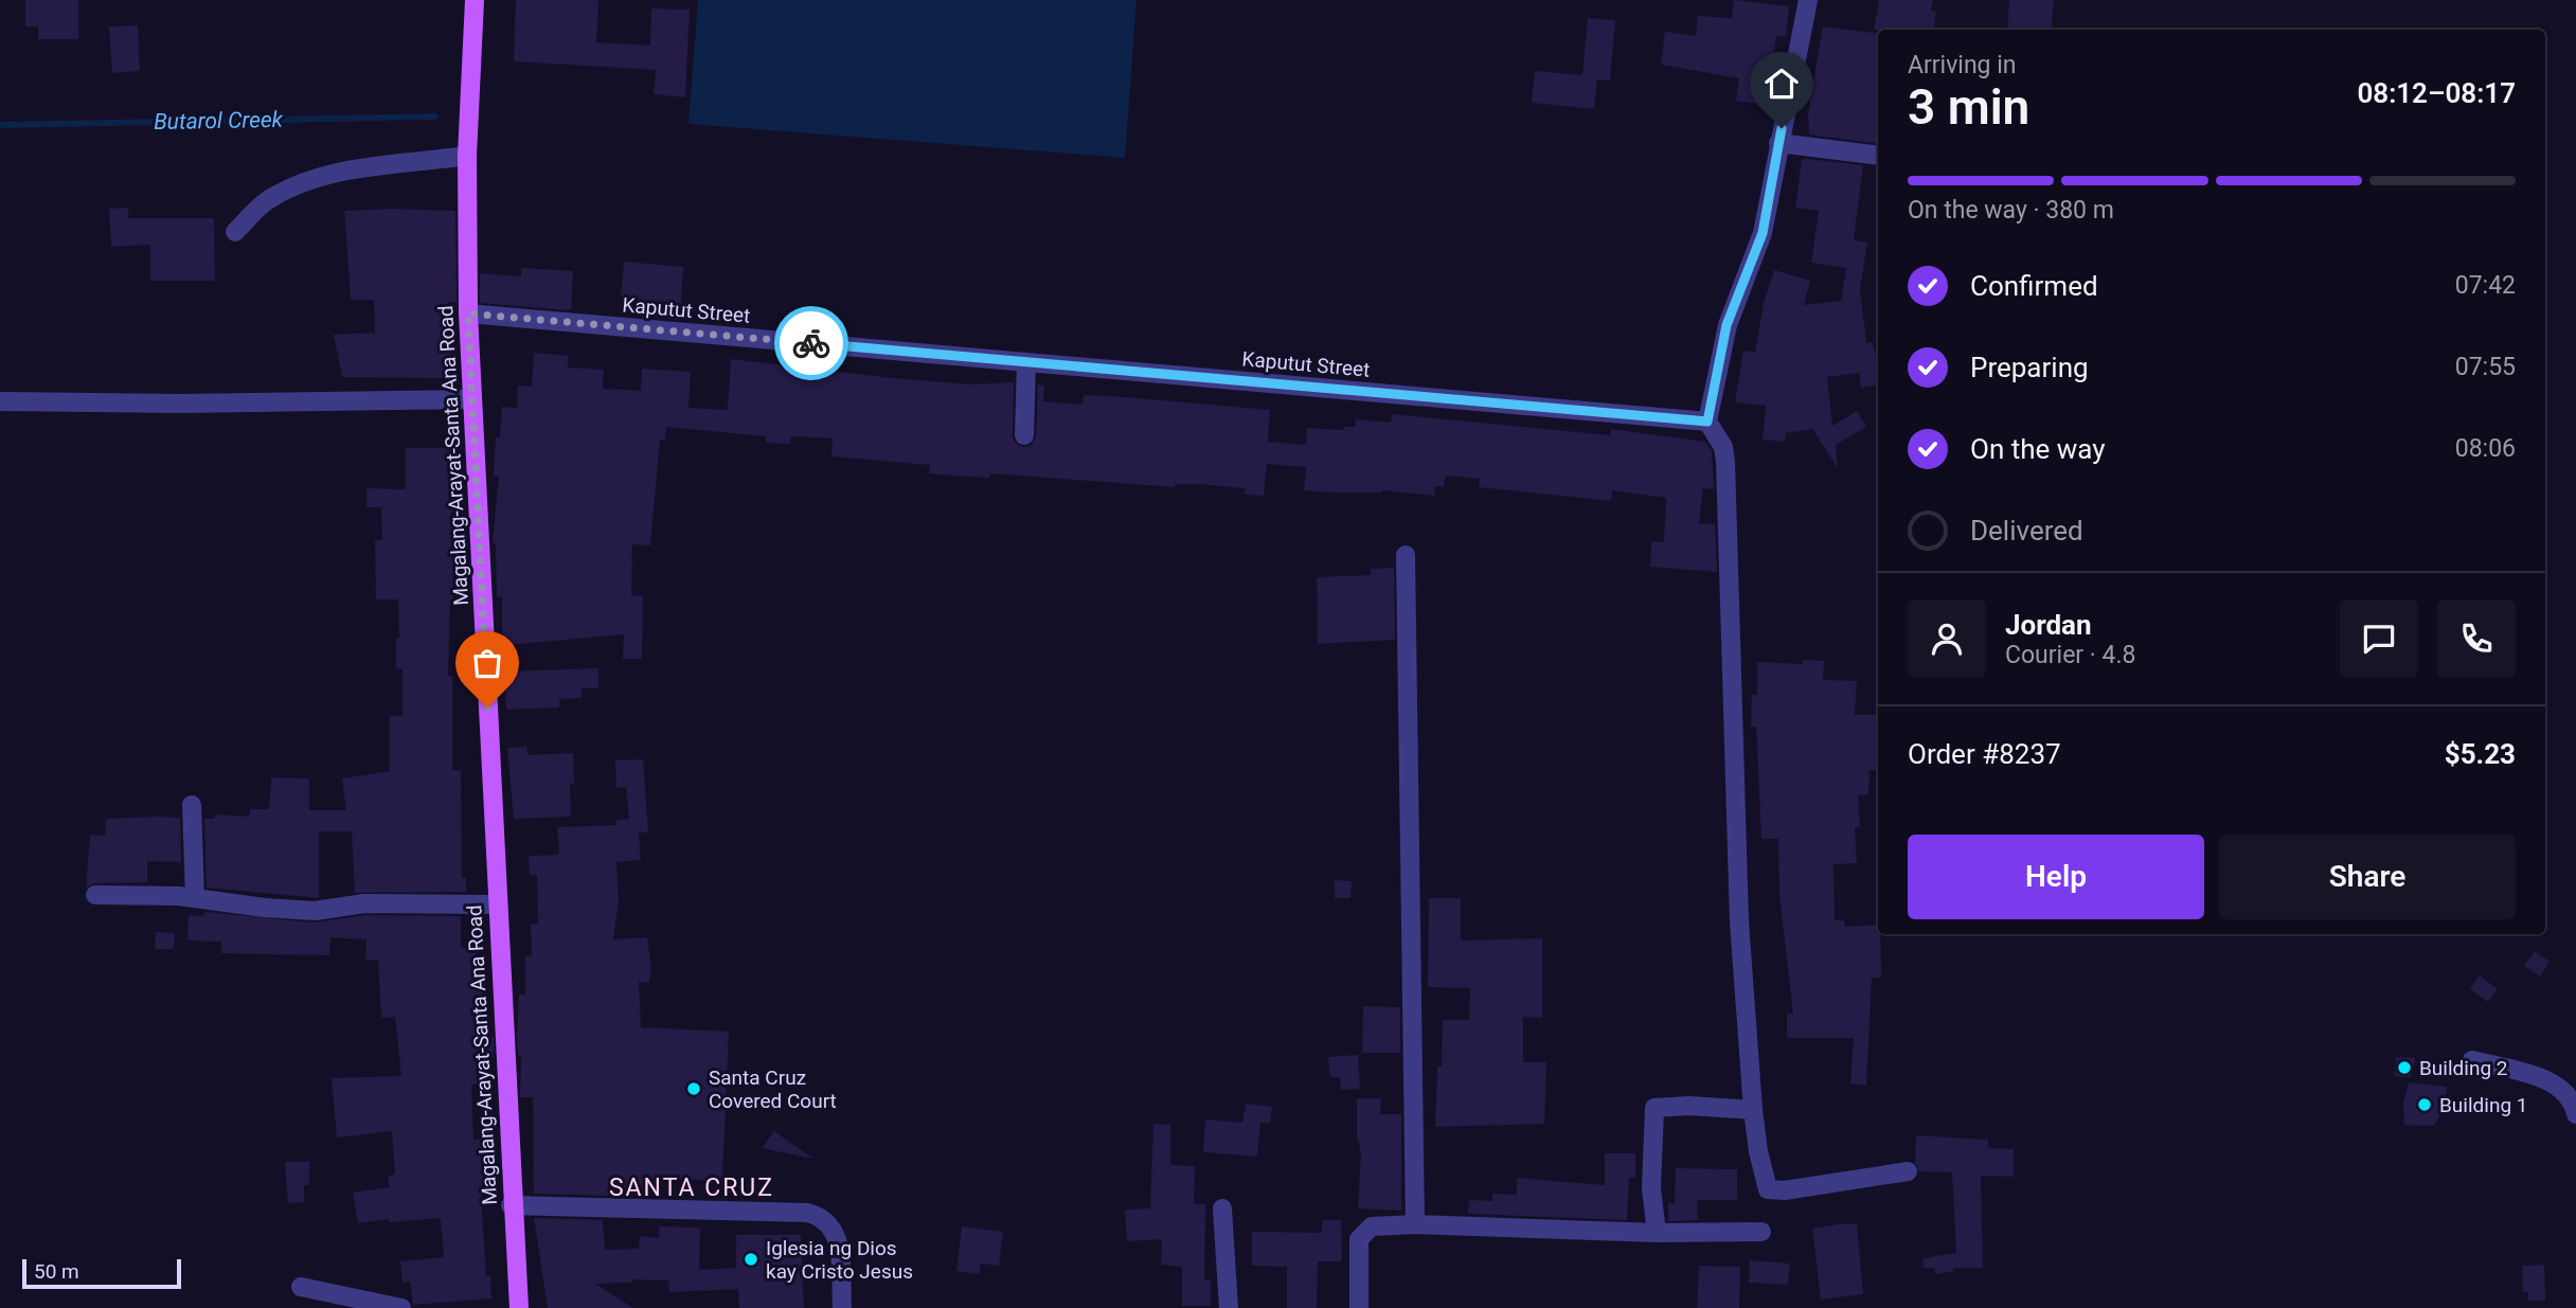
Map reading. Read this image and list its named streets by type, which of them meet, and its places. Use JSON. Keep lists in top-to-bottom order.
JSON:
{
  "streets": {
    "main road": ["Magalang-Arayat-Santa Ana Road"],
    "street": ["Kaputut Street"]
  },
  "crossings": [
    ["Kaputut Street", "Magalang-Arayat-Santa Ana Road"]
  ],
  "districts": ["SANTA CRUZ"],
  "water": ["Butarol Creek"],
  "places": [
    "Building 2",
    "Santa Cruz Covered Court",
    "Building 1",
    "Iglesia ng Dios kay Cristo Jesus"
  ],
  "scale_bar": "50 m",
  "page": {
    "heading": ["3 min", "Arriving in", "08:12–08:17"],
    "panel": [
      "Jordan",
      "Courier · 4.8",
      "Order #8237",
      "$5.23"
    ],
    "bar": "On the way · 380 m",
    "list": [
      ["Confirmed", "07:42"],
      ["Preparing", "07:55"],
      ["On the way", "08:06"],
      "Delivered"
    ],
    "buttons": ["Help", "Share"],
    "scale": "50 m"
  }
}
